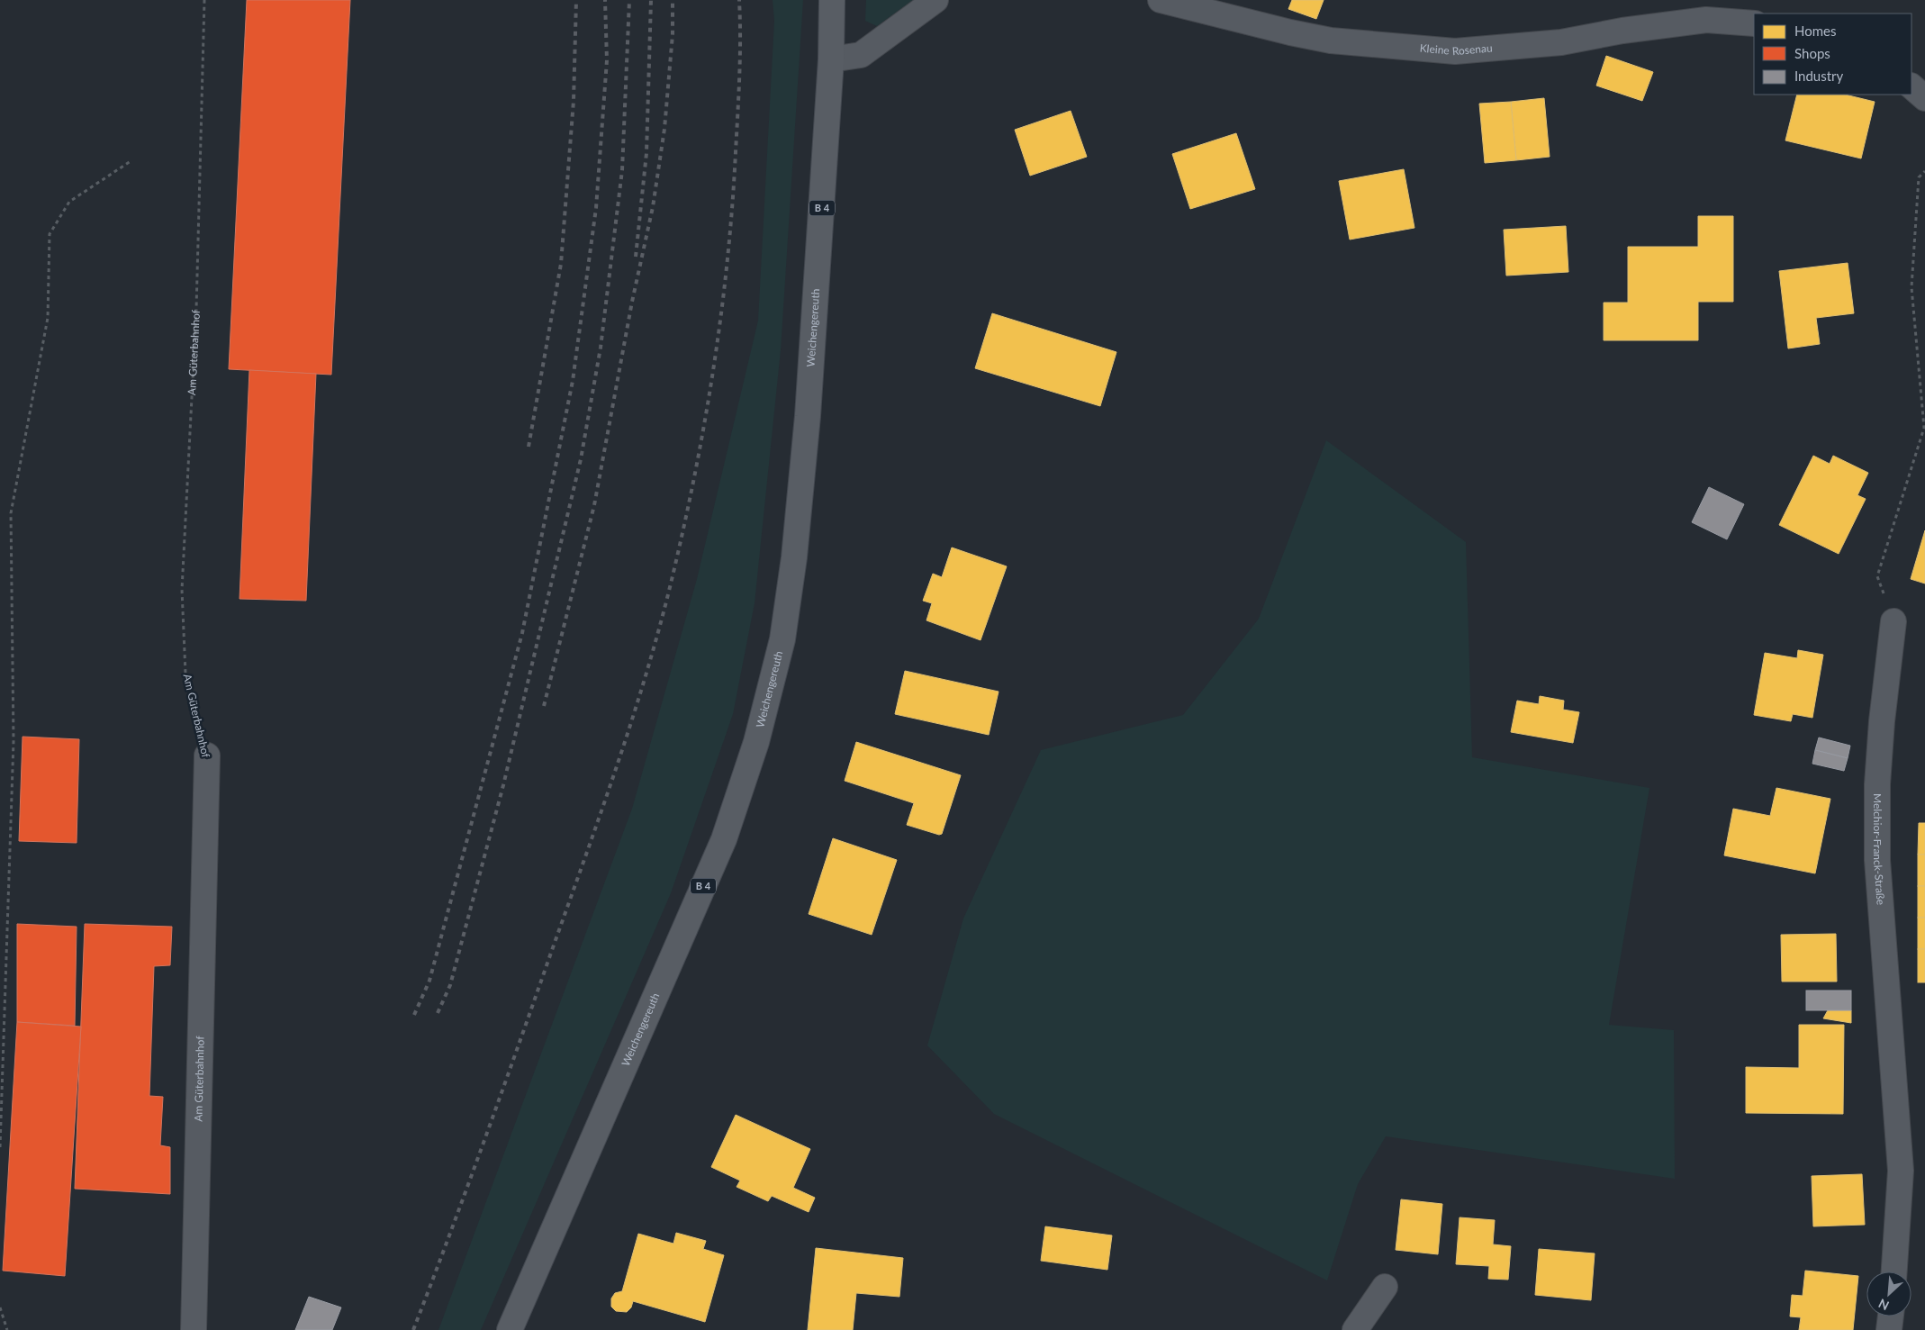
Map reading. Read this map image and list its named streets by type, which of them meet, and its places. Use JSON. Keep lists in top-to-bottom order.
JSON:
{
  "streets": {
    "main road": ["B 4", "Weichengereuth"],
    "street": ["Kleine Rosenau", "Am Güterbahnhof", "Melchior-Franck-Straße"]
  },
  "legend": ["Homes", "Shops", "Industry"],
  "north": "bottom left"
}
